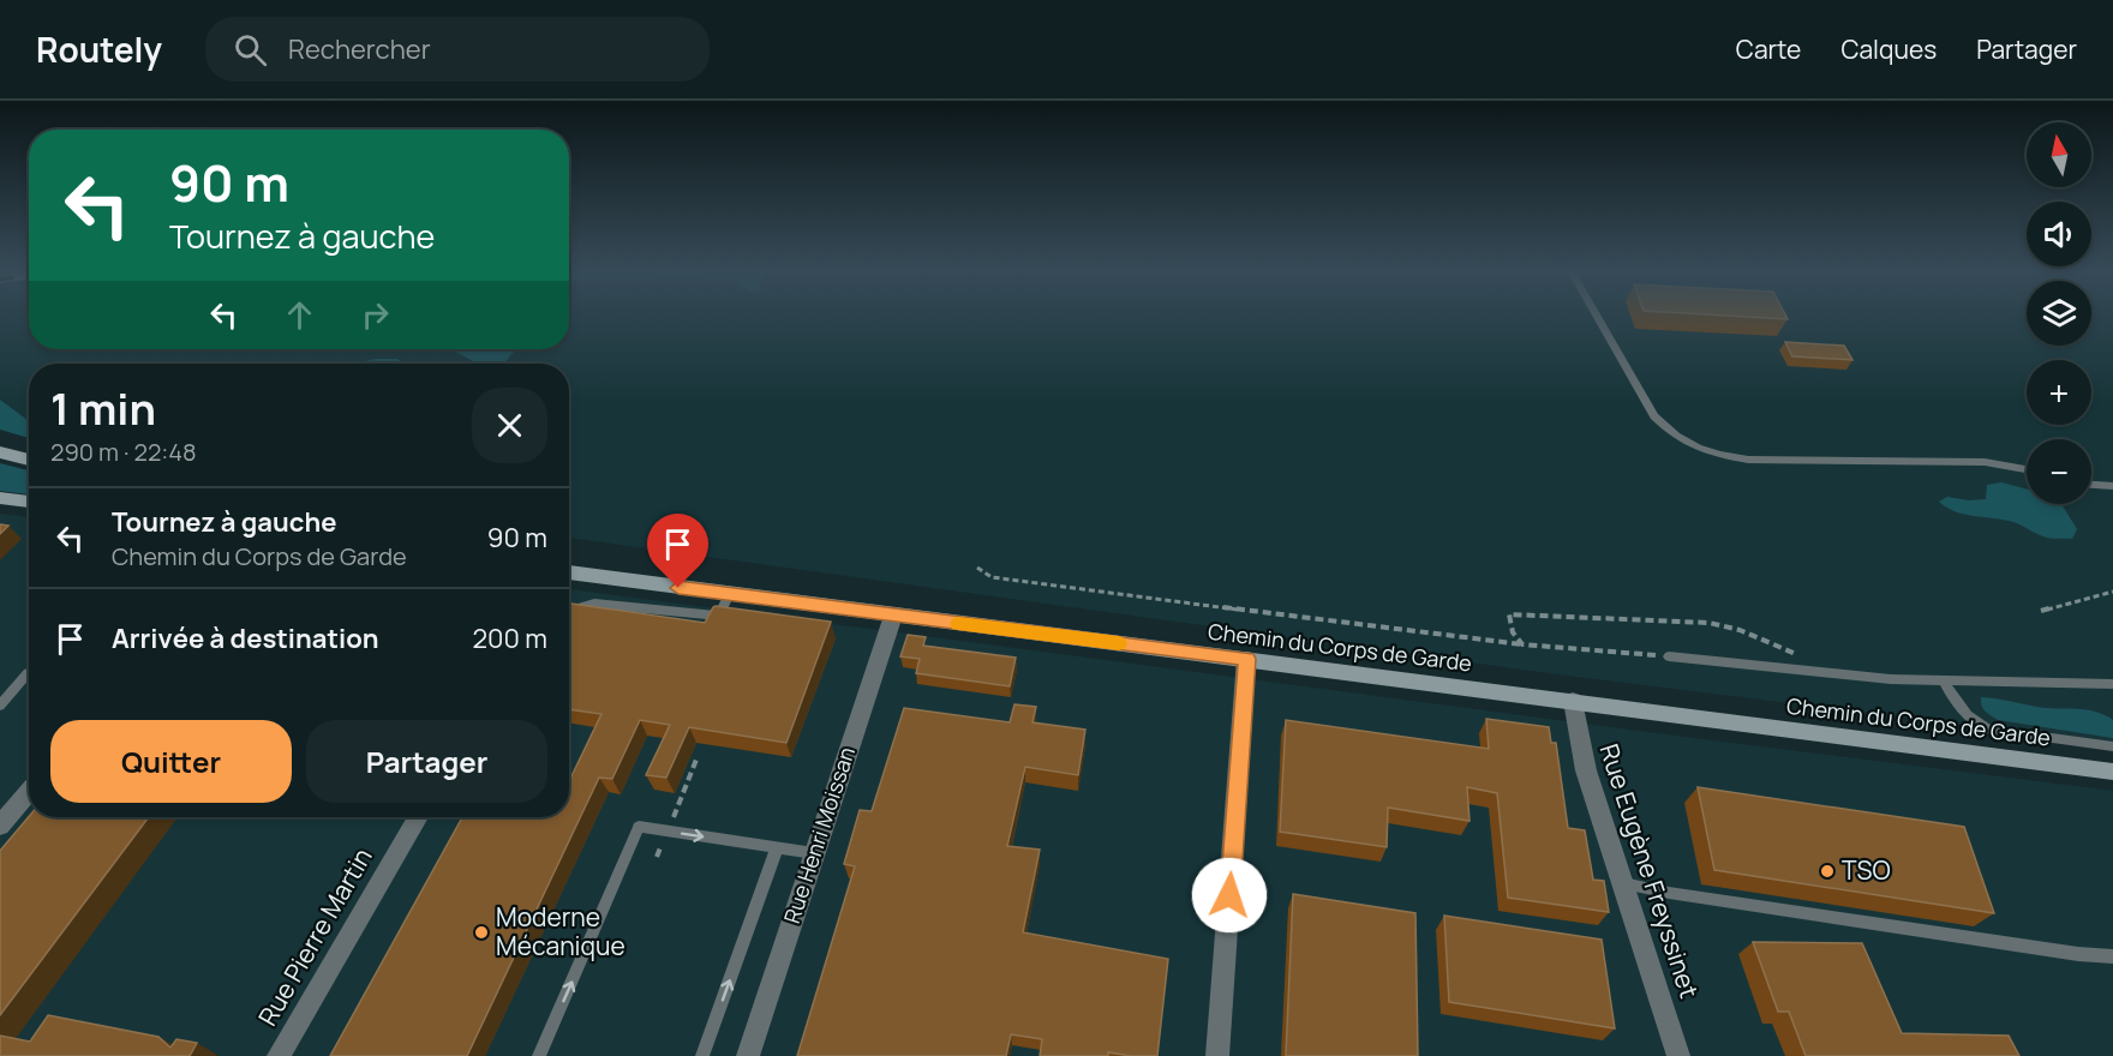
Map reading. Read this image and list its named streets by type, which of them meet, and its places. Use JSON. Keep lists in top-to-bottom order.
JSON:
{
  "streets": {
    "street": [
      "Chemin du Corps de Garde",
      "Rue Henri Moissan",
      "Rue Eugène Freyssinet",
      "Rue Pierre Martin"
    ]
  },
  "crossings": [
    ["Chemin du Corps de Garde", "Rue Henri Moissan"],
    ["Chemin du Corps de Garde", "Rue Eugène Freyssinet"]
  ],
  "places": ["TSO", "Moderne Mécanique"],
  "north": "top",
  "page": {
    "header": "Routely",
    "search": "Rechercher",
    "nav": ["Carte", "Calques", "Partager"],
    "map_buttons": ["+", "−"],
    "turn": ["90 m", "Tournez à gauche"],
    "heading": ["1 min", "290 m · 22:48"],
    "list": [
      {
        "name": "Tournez à gauche",
        "note": "Chemin du Corps de Garde",
        "value": "90 m"
      },
      {
        "name": "Arrivée à destination",
        "value": "200 m"
      }
    ],
    "buttons": ["Quitter", "Partager"]
  }
}
